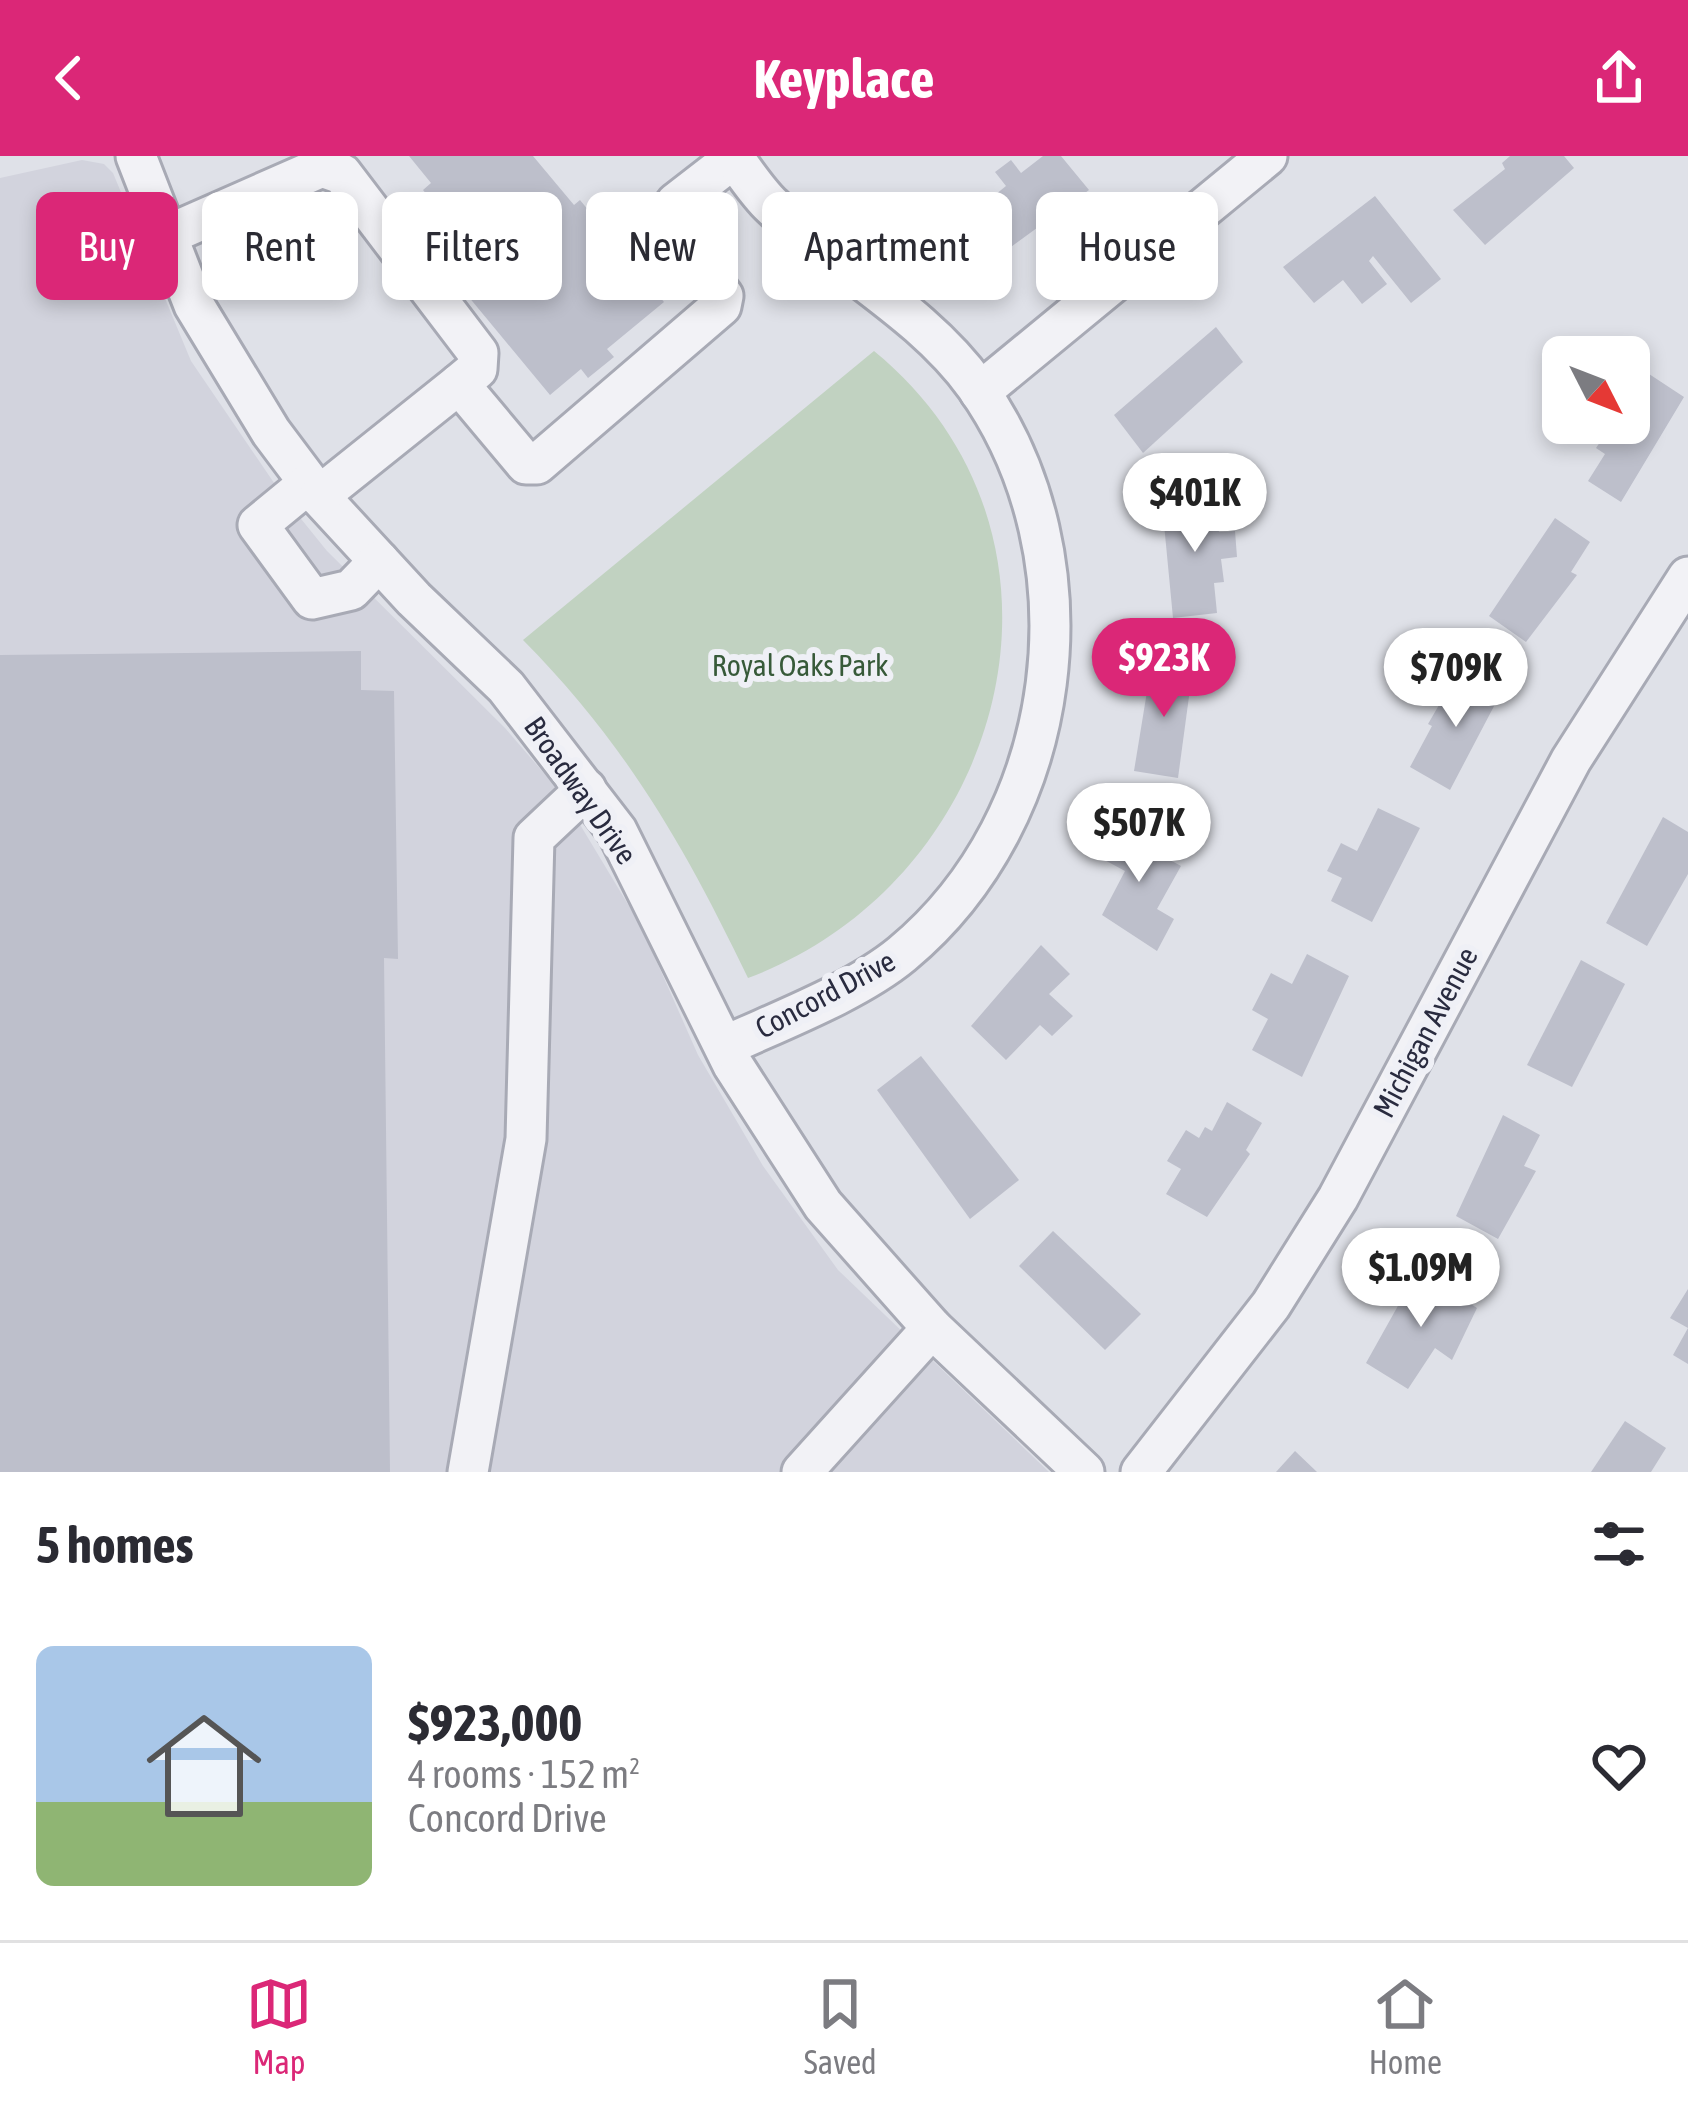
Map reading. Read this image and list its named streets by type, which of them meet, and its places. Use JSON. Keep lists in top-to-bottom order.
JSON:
{
  "streets": {
    "street": ["Broadway Drive", "Concord Drive", "Michigan Avenue"]
  },
  "crossings": [
    ["Broadway Drive", "Concord Drive"]
  ],
  "parks": ["Royal Oaks Park"],
  "north": "bottom right",
  "page": {
    "header": "Keyplace",
    "chip": [
      "Buy",
      "Rent",
      "Filters",
      "New",
      "Apartment",
      "House"
    ],
    "price": [
      "$401K",
      "$923K",
      "$709K",
      "$507K",
      "$1.09M"
    ],
    "heading": "5 homes",
    "list": [
      {
        "name": "$923,000",
        "note": "4 rooms · 152 m² · Concord Drive"
      }
    ],
    "tabs": ["Map", "Saved", "Home"]
  }
}
